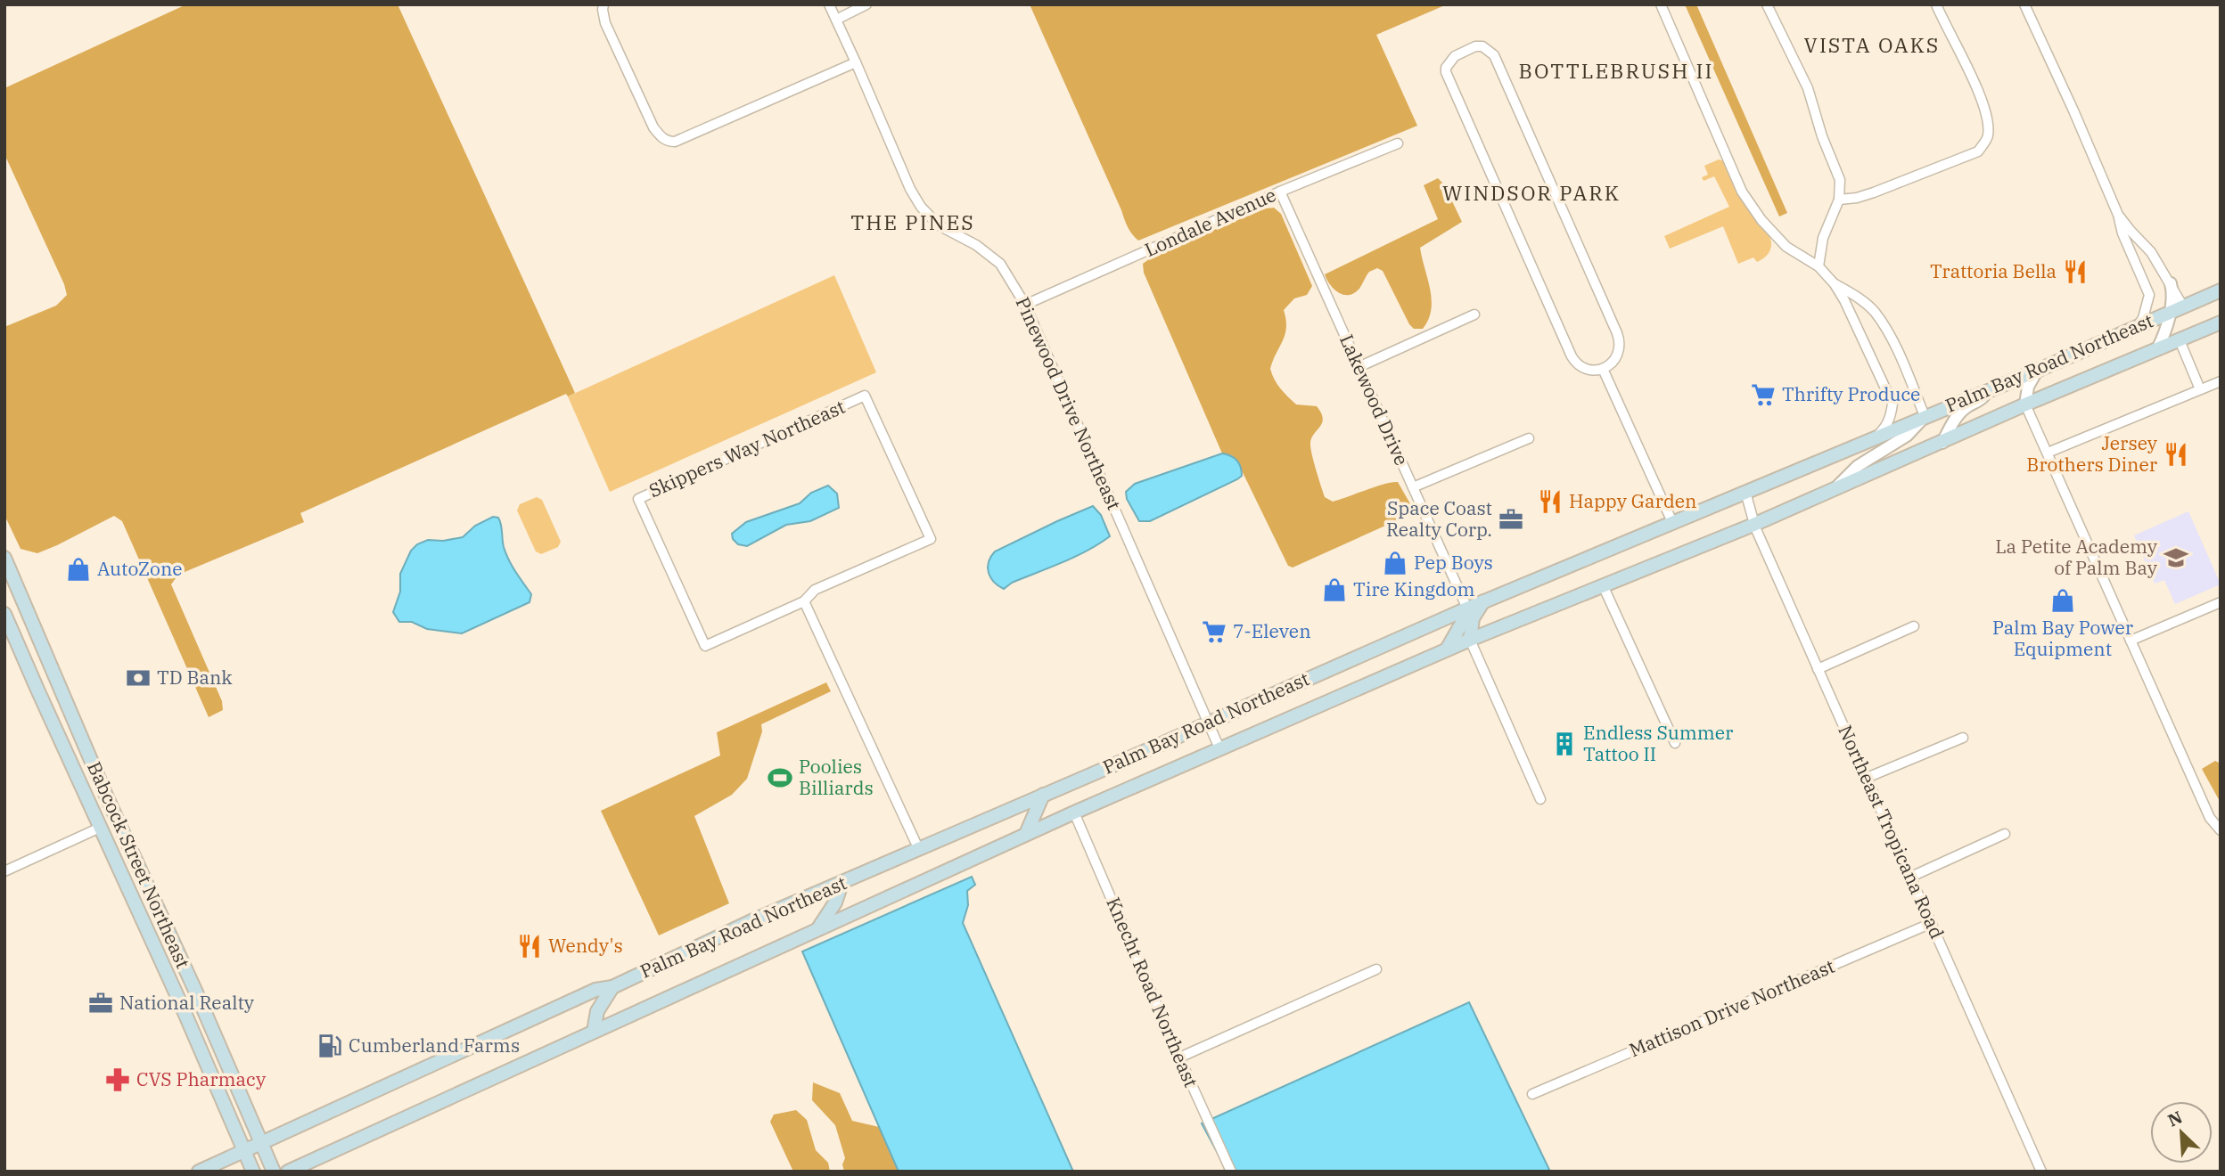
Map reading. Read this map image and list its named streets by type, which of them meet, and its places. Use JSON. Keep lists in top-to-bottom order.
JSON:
{
  "streets": {
    "main road": ["Palm Bay Road Northeast", "Babcock Street Northeast"],
    "street": [
      "Londale Avenue",
      "Lakewood Drive",
      "Pinewood Drive Northeast",
      "Skippers Way Northeast",
      "Northeast Tropicana Road",
      "Knecht Road Northeast",
      "Mattison Drive Northeast"
    ]
  },
  "crossings": [
    ["Londale Avenue", "Lakewood Drive"],
    ["Londale Avenue", "Pinewood Drive Northeast"],
    ["Palm Bay Road Northeast", "Lakewood Drive"],
    ["Palm Bay Road Northeast", "Pinewood Drive Northeast"],
    ["Palm Bay Road Northeast", "Northeast Tropicana Road"],
    ["Palm Bay Road Northeast", "Babcock Street Northeast"],
    ["Palm Bay Road Northeast", "Knecht Road Northeast"],
    ["Northeast Tropicana Road", "Mattison Drive Northeast"]
  ],
  "districts": [
    "VISTA OAKS",
    "BOTTLEBRUSH II",
    "WINDSOR PARK",
    "THE PINES"
  ],
  "places": {
    "restaurant": [
      "Trattoria Bella",
      "Jersey Brothers Diner",
      "Happy Garden",
      "Wendy's"
    ],
    "supermarket": ["Thrifty Produce", "7-Eleven"],
    "office": ["Space Coast Realty Corp.", "National Realty"],
    "school or university": ["La Petite Academy of Palm Bay"],
    "shop": [
      "Pep Boys",
      "AutoZone",
      "Tire Kingdom",
      "Palm Bay Power Equipment"
    ],
    "bank": ["TD Bank"],
    "building": ["Endless Summer Tattoo II"],
    "sports": ["Poolies Billiards"],
    "fuel station": ["Cumberland Farms"],
    "pharmacy": ["CVS Pharmacy"]
  },
  "north": "top left"
}
